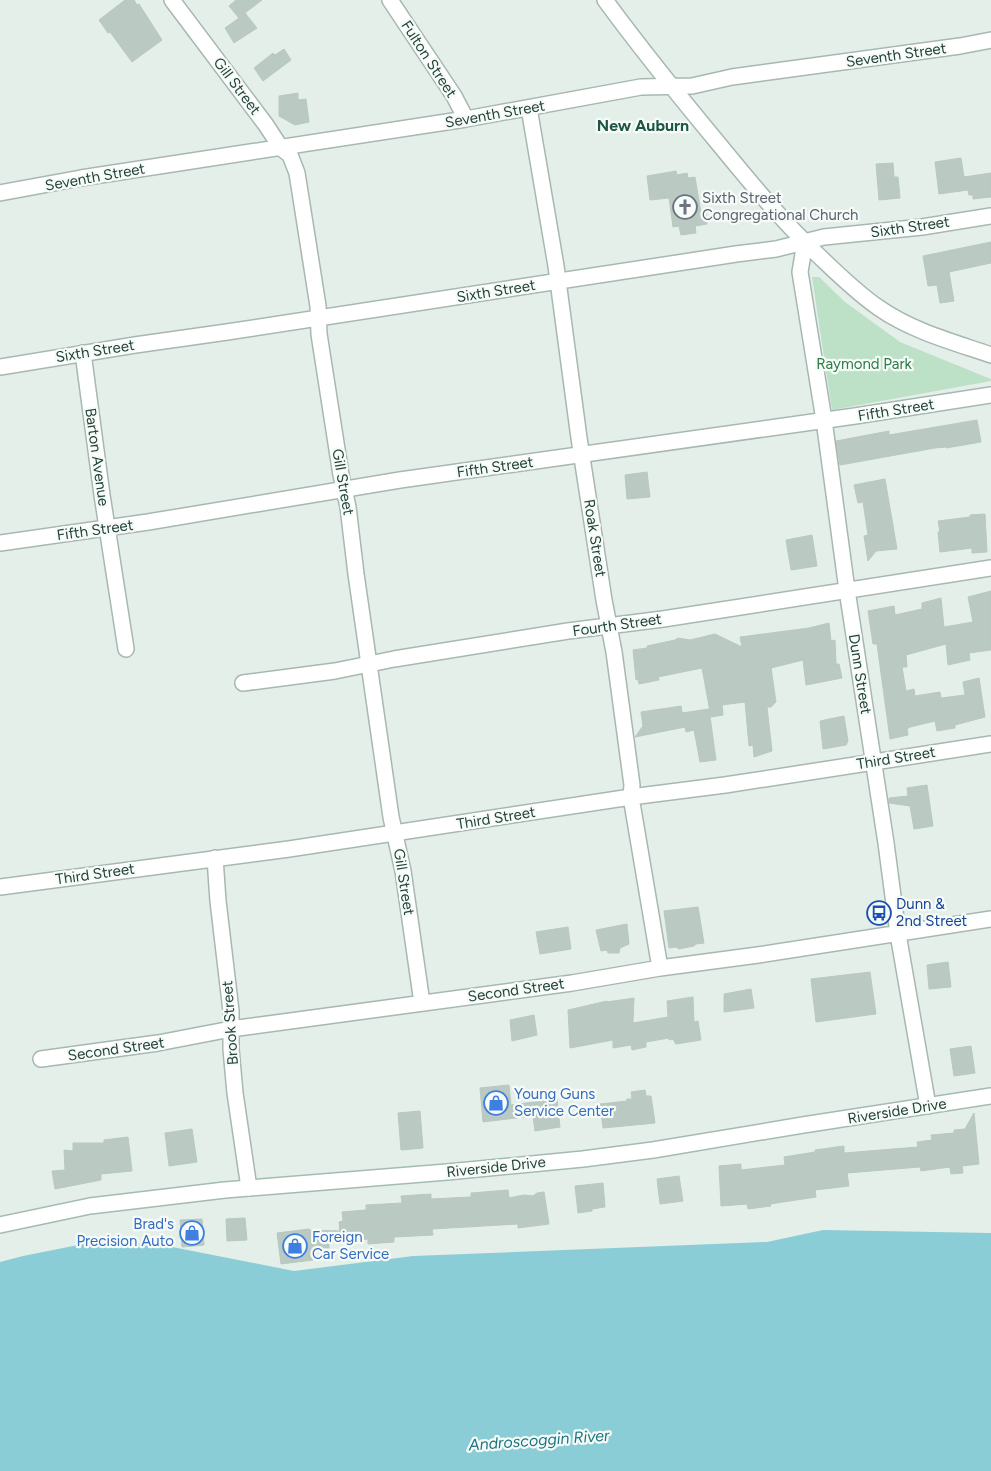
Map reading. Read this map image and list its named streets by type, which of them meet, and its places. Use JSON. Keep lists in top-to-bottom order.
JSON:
{
  "streets": {
    "street": [
      "Seventh Street",
      "Fulton Street",
      "Gill Street",
      "Sixth Street",
      "Fifth Street",
      "Barton Avenue",
      "Roak Street",
      "Fourth Street",
      "Dunn Street",
      "Third Street",
      "Second Street",
      "Brook Street",
      "Riverside Drive"
    ]
  },
  "crossings": [
    ["Seventh Street", "Fulton Street"],
    ["Seventh Street", "Gill Street"],
    ["Seventh Street", "Roak Street"],
    ["Gill Street", "Sixth Street"],
    ["Gill Street", "Fifth Street"],
    ["Gill Street", "Fourth Street"],
    ["Gill Street", "Third Street"],
    ["Gill Street", "Second Street"],
    ["Sixth Street", "Barton Avenue"],
    ["Sixth Street", "Roak Street"],
    ["Sixth Street", "Dunn Street"],
    ["Fifth Street", "Barton Avenue"],
    ["Fifth Street", "Roak Street"],
    ["Fifth Street", "Dunn Street"],
    ["Roak Street", "Fourth Street"],
    ["Roak Street", "Third Street"],
    ["Roak Street", "Second Street"],
    ["Fourth Street", "Dunn Street"],
    ["Dunn Street", "Third Street"],
    ["Dunn Street", "Second Street"],
    ["Dunn Street", "Riverside Drive"],
    ["Third Street", "Brook Street"],
    ["Second Street", "Brook Street"],
    ["Brook Street", "Riverside Drive"]
  ],
  "districts": ["New Auburn"],
  "water": ["Androscoggin River"],
  "parks": ["Raymond Park"],
  "places": {
    "church": ["Sixth Street Congregational Church"],
    "bus stop": ["Dunn & 2nd Street"],
    "shop": ["Young Guns Service Center", "Brad's Precision Auto", "Foreign Car Service"]
  }
}
